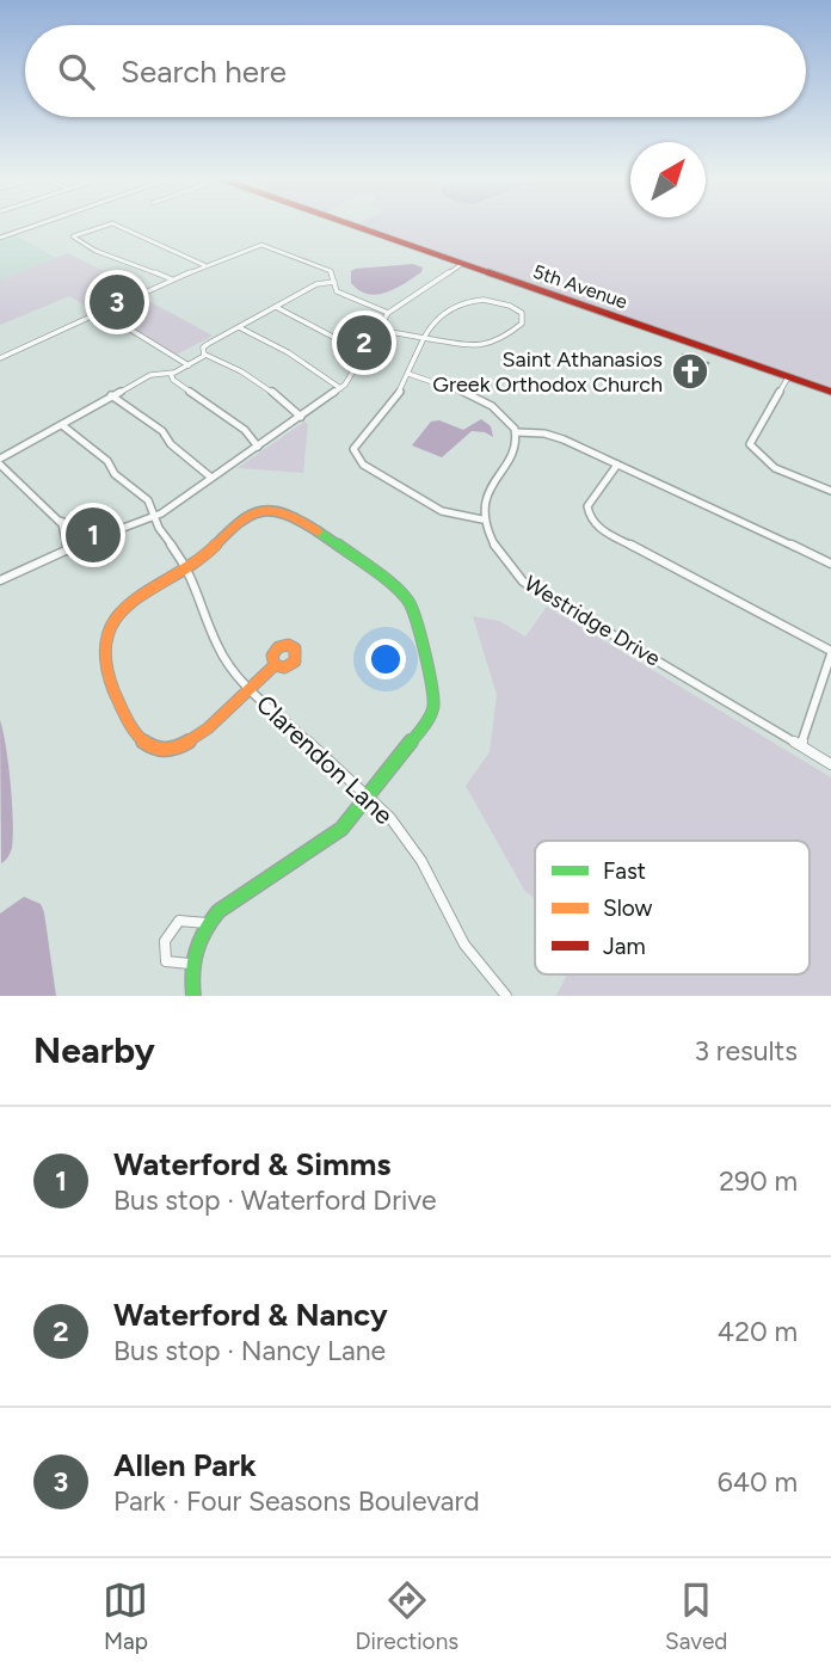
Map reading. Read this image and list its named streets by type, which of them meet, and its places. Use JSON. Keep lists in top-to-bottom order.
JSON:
{
  "streets": {
    "street": ["5th Avenue", "Westridge Drive", "Clarendon Lane"]
  },
  "places": {
    "church": ["Saint Athanasios Greek Orthodox Church"]
  },
  "legend": ["Fast", "Slow", "Jam"],
  "north": "top right",
  "page": {
    "search": "Search here",
    "pins": ["3", "2", "1"],
    "heading": ["Nearby", "3 results"],
    "list": [
      {
        "mark": "1",
        "name": "Waterford & Simms",
        "note": "Bus stop · Waterford Drive",
        "value": "290 m"
      },
      {
        "mark": "2",
        "name": "Waterford & Nancy",
        "note": "Bus stop · Nancy Lane",
        "value": "420 m"
      },
      {
        "mark": "3",
        "name": "Allen Park",
        "note": "Park · Four Seasons Boulevard",
        "value": "640 m"
      }
    ],
    "nav": ["Map", "Directions", "Saved"]
  }
}
